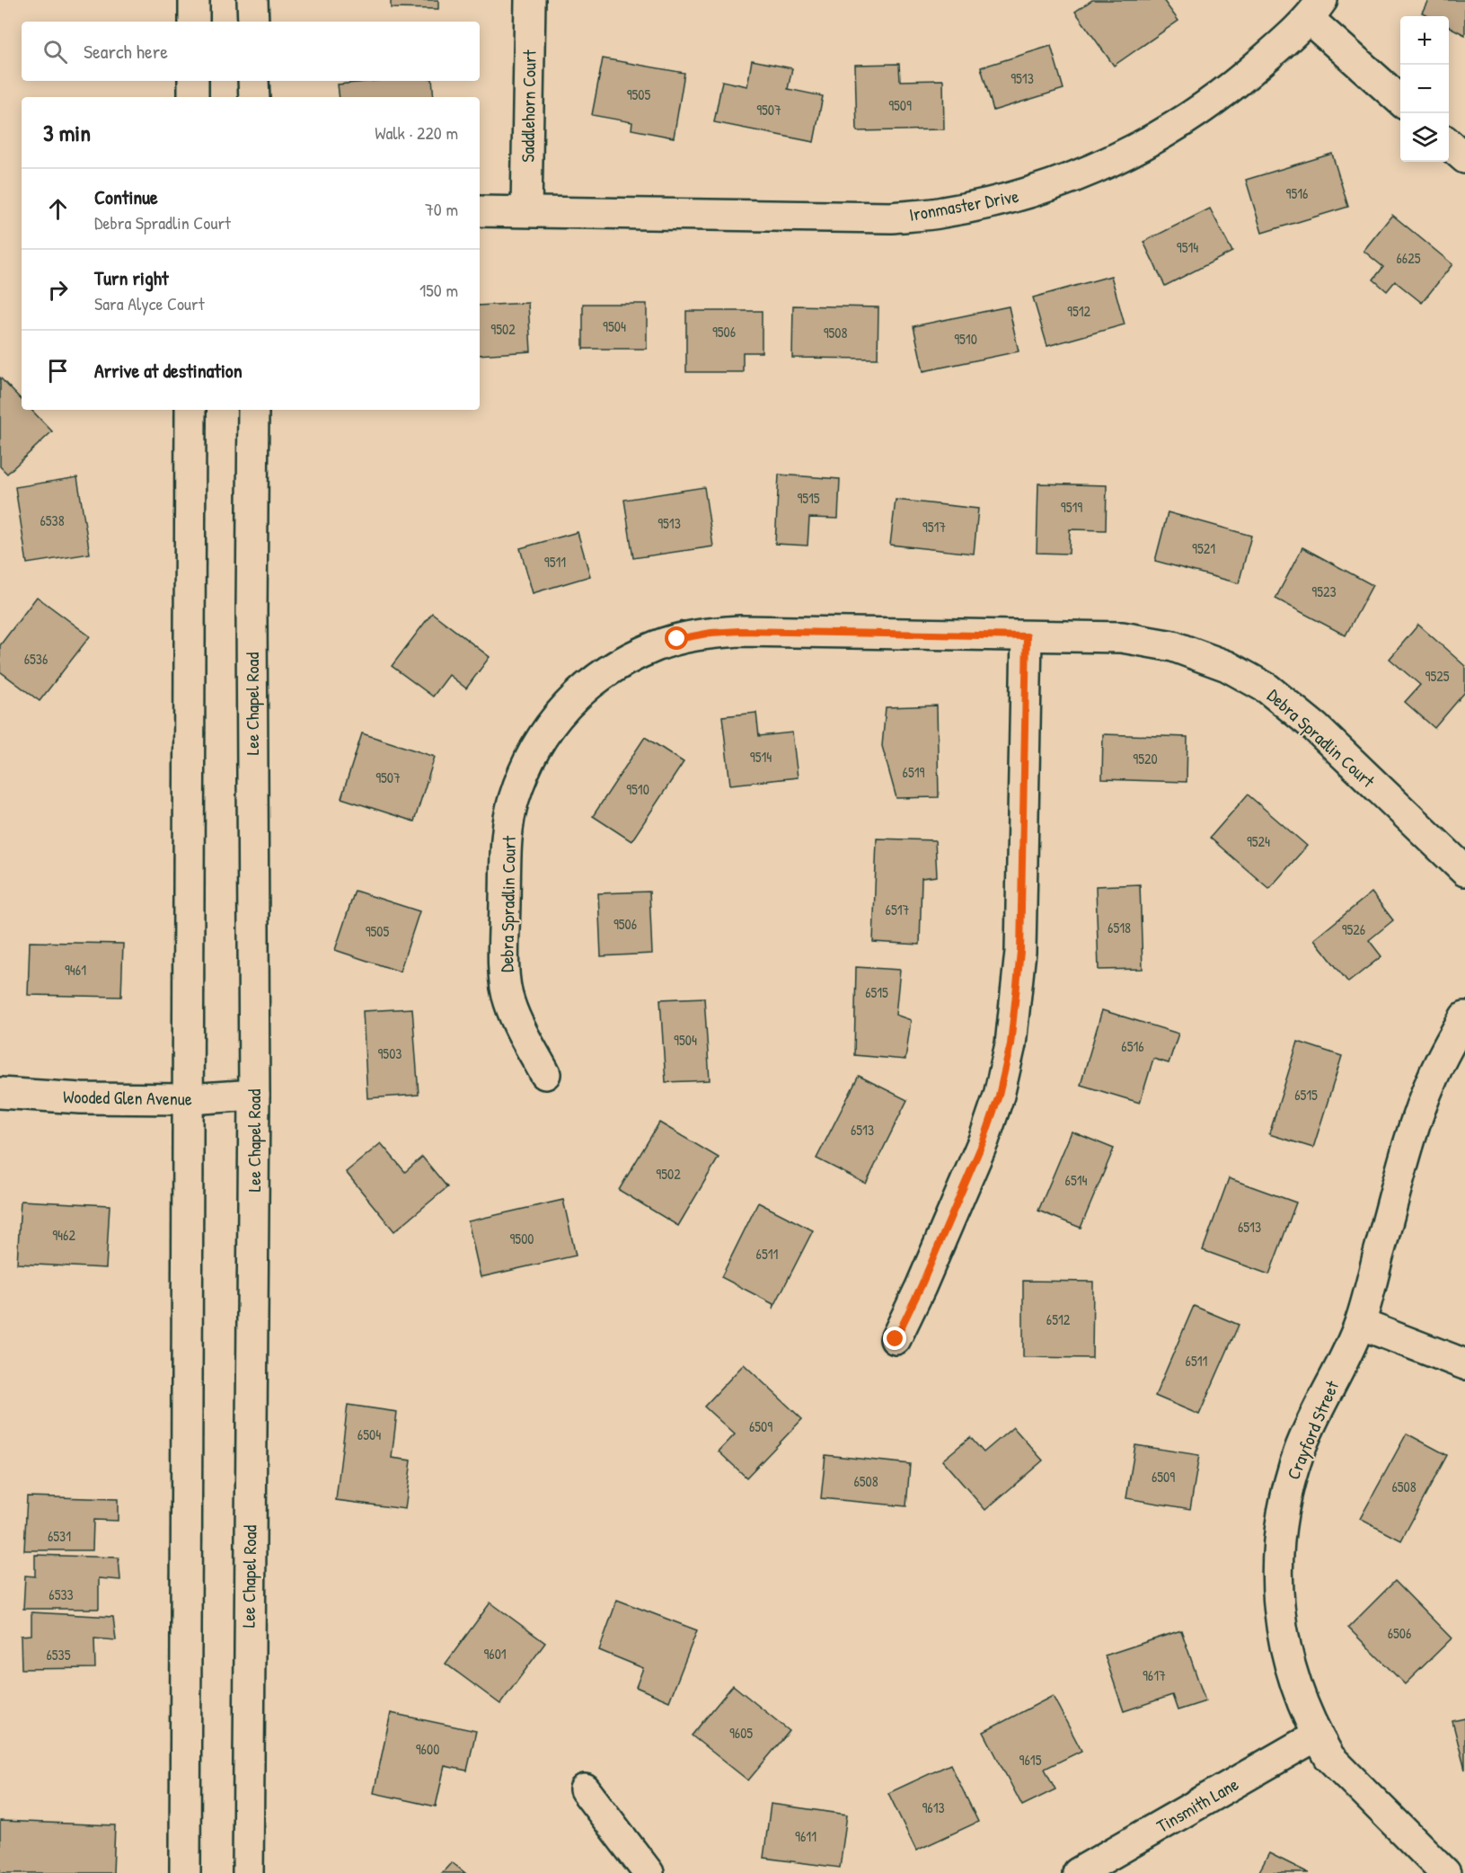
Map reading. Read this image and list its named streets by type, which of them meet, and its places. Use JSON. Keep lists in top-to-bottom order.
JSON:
{
  "streets": {
    "street": [
      "Saddlehorn Court",
      "Ironmaster Drive",
      "Lee Chapel Road",
      "Debra Spradlin Court",
      "Wooded Glen Avenue",
      "Crayford Street",
      "Tinsmith Lane"
    ]
  },
  "crossings": [
    ["Saddlehorn Court", "Ironmaster Drive"],
    ["Lee Chapel Road", "Wooded Glen Avenue"],
    ["Crayford Street", "Tinsmith Lane"]
  ],
  "house_numbers": [
    "9513",
    "9505",
    "9509",
    "9507",
    "9516",
    "9514",
    "6625",
    "9512",
    "9504",
    "9502",
    "9506",
    "9508",
    "9510",
    "9515",
    "9519",
    "6538",
    "9513",
    "9517",
    "9521",
    "9511",
    "9523",
    "6536",
    "9525",
    "9514",
    "9520",
    "6519",
    "9507",
    "9510",
    "9524",
    "6517",
    "9506",
    "6518",
    "9526",
    "9505",
    "9461",
    "6515",
    "9504",
    "6516",
    "9503",
    "6515",
    "6513",
    "9502",
    "6514",
    "6513",
    "9462",
    "9500",
    "6511",
    "6512",
    "6511",
    "6509",
    "6504",
    "6509",
    "6508",
    "6508",
    "6531",
    "6533",
    "6506",
    "9601",
    "6535",
    "9617",
    "9605",
    "9600",
    "9615",
    "9613",
    "9611"
  ],
  "page": {
    "map_buttons": ["+", "−"],
    "search": "Search here",
    "heading": ["3 min", "Walk · 220 m"],
    "list": [
      ["Continue", "Debra Spradlin Court", "70 m"],
      ["Turn right", "Sara Alyce Court", "150 m"],
      "Arrive at destination"
    ]
  }
}
